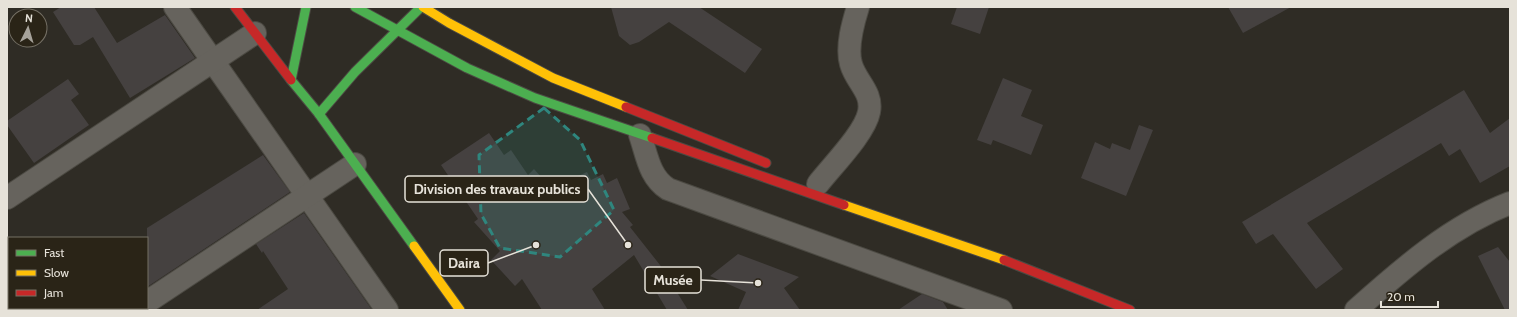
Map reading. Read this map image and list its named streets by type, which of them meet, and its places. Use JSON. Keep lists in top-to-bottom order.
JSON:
{
  "places": ["Daira", "Division des travaux publics", "Musée"],
  "legend": ["Fast", "Slow", "Jam"],
  "scale_bar": "20 m",
  "north": "top"
}
